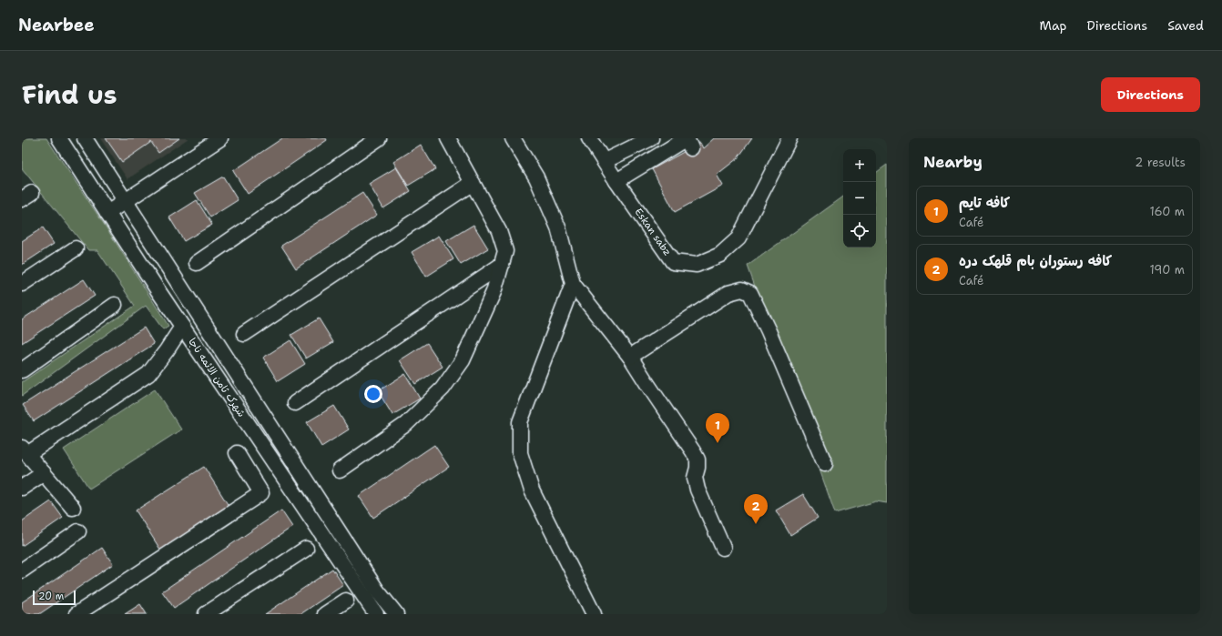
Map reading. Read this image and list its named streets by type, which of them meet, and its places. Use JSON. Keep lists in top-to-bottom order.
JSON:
{
  "streets": {
    "street": ["Eskan sabz", "شهرک ثامن الائمه ناجا"]
  },
  "scale_bar": "20 m",
  "page": {
    "header": "Nearbee",
    "nav": ["Map", "Directions", "Saved"],
    "title": "Find us",
    "buttons": "Directions",
    "heading": ["Nearby", "2 results"],
    "map_buttons": ["+", "−"],
    "list": [
      {
        "mark": "1",
        "name": "کافه تایم",
        "note": "Café",
        "value": "160 m"
      },
      {
        "mark": "2",
        "name": "کافه رستوران بام قلهک دره",
        "note": "Café",
        "value": "190 m"
      }
    ],
    "pins": ["1", "2"],
    "scale": "20 m"
  }
}
